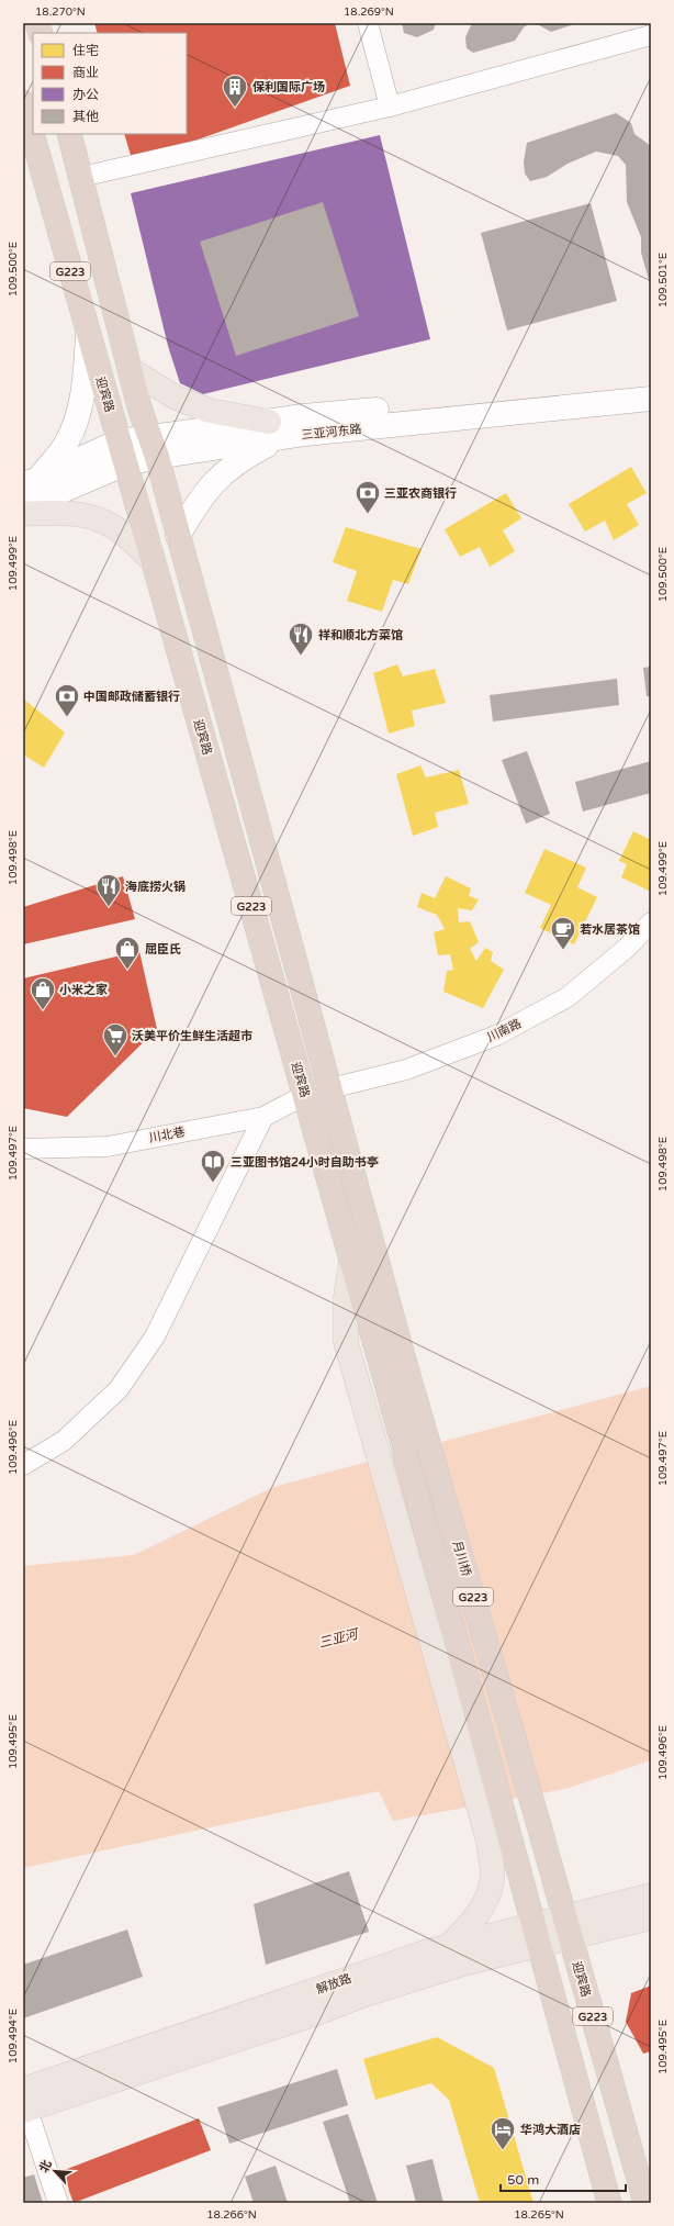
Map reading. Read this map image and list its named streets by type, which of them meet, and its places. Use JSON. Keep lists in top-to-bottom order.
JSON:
{
  "streets": {
    "highway": ["G223", "迎宾路", "月川桥"],
    "main road": ["三亚河东路", "解放路"],
    "street": ["川南路", "川北巷"]
  },
  "crossings": [
    ["G223", "迎宾路"],
    ["G223", "三亚河东路"],
    ["G223", "川南路"],
    ["G223", "月川桥"],
    ["G223", "解放路"],
    ["迎宾路", "三亚河东路"],
    ["迎宾路", "川北巷"],
    ["迎宾路", "月川桥"],
    ["迎宾路", "解放路"],
    ["川南路", "月川桥"]
  ],
  "water": ["三亚河"],
  "places": {
    "building": ["保利国际广场"],
    "bank": ["三亚农商银行", "中国邮政储蓄银行"],
    "restaurant": ["祥和顺北方菜馆", "海底捞火锅"],
    "cafe": ["若水居茶馆"],
    "shop": ["屈臣氏", "小米之家"],
    "supermarket": ["沃美平价生鲜生活超市"],
    "library": ["三亚图书馆24小时自助书亭"],
    "hotel": ["华鸿大酒店"]
  },
  "legend": [
    "住宅",
    "商业",
    "办公",
    "其他"
  ],
  "scale_bar": "50 m",
  "north": "top left",
  "coordinates": [
    "18.270°N",
    "18.269°N",
    "109.500°E",
    "109.501°E",
    "109.499°E",
    "109.498°E",
    "109.497°E",
    "109.496°E",
    "109.495°E",
    "109.494°E",
    "18.266°N",
    "18.265°N"
  ]
}
